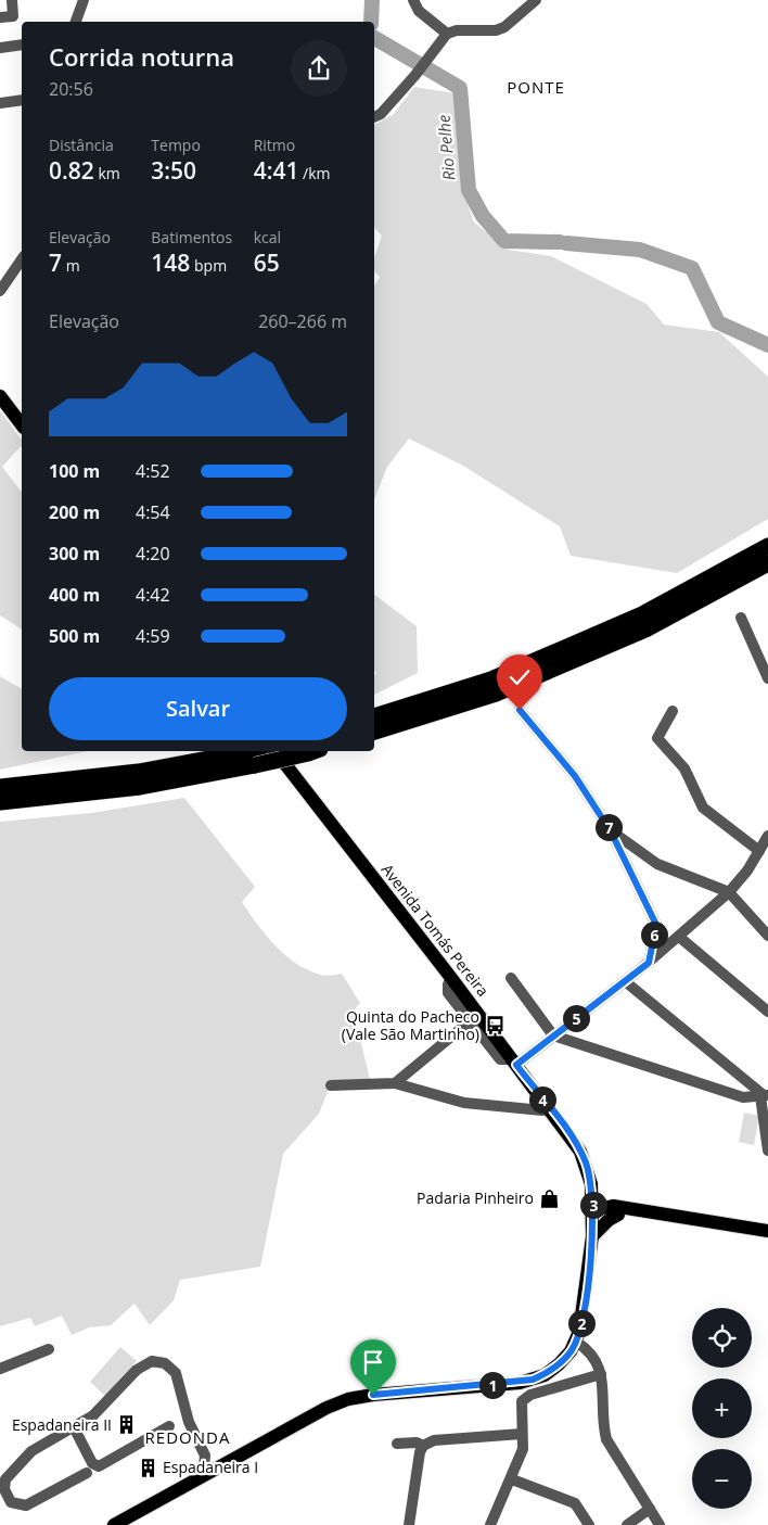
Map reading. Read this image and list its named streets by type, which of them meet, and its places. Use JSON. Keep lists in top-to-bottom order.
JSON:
{
  "streets": {
    "main road": ["Avenida Tomás Pereira"]
  },
  "districts": ["PONTE", "REDONDA"],
  "water": ["Rio Pelhe"],
  "places": {
    "bus stop": ["Quinta do Pacheco (Vale São Martinho)"],
    "shop": ["Padaria Pinheiro"],
    "building": ["Espadaneira II", "Espadaneira I"]
  },
  "page": {
    "heading": ["Corrida noturna", "20:56"],
    "stats": [
      ["Distância", "0.82 km"],
      ["Tempo", "3:50"],
      ["Ritmo", "4:41 /km"],
      ["Elevação", "7 m"],
      ["Batimentos", "148 bpm"],
      ["kcal", "65"]
    ],
    "chart": ["Elevação", "260–266 m"],
    "list": [
      {
        "name": "100 m",
        "note": "4:52"
      },
      {
        "name": "200 m",
        "note": "4:54"
      },
      {
        "name": "300 m",
        "note": "4:20"
      },
      {
        "name": "400 m",
        "note": "4:42"
      },
      {
        "name": "500 m",
        "note": "4:59"
      }
    ],
    "buttons": "Salvar",
    "pins": [
      "7",
      "6",
      "5",
      "4",
      "3",
      "2",
      "1"
    ],
    "map_buttons": ["+", "−"]
  }
}
